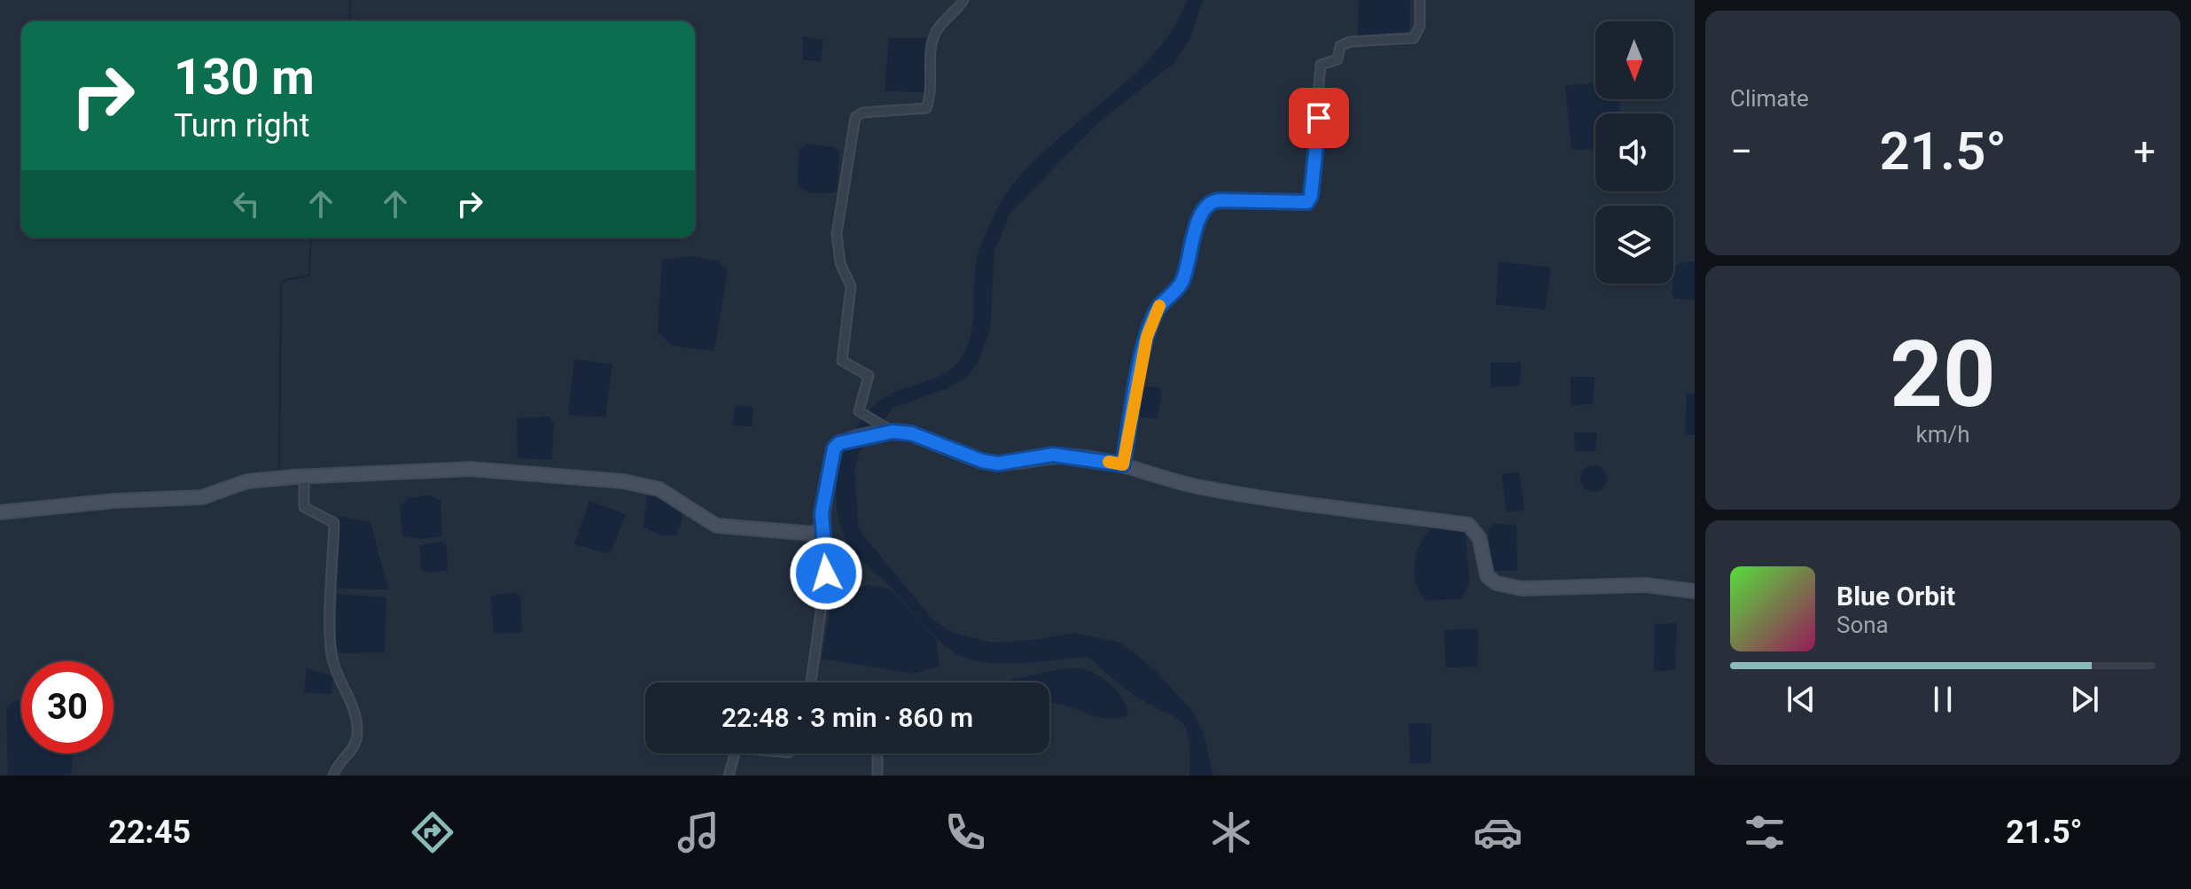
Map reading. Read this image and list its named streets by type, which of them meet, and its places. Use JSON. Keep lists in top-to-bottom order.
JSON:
{
  "north": "bottom",
  "page": {
    "tile": [
      "Climate",
      ["20", "km/h"]
    ],
    "turn": ["130 m", "Turn right"],
    "heat": ["−", "21.5°", "+"],
    "song": ["Blue Orbit", "Sona"],
    "limit": "30",
    "trip": "22:48 · 3 min · 860 m",
    "tabs": ["22:45", "21.5°"]
  }
}
